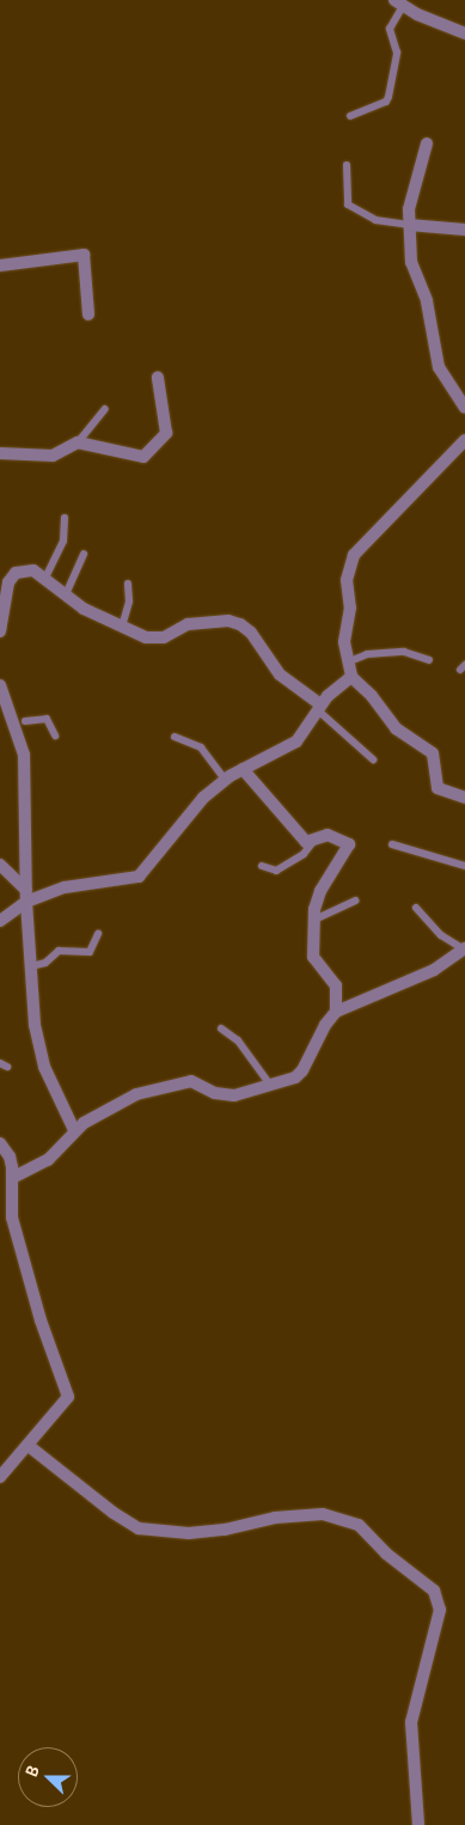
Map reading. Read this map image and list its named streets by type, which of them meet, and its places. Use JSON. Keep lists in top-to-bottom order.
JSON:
{
  "north": "left"
}
